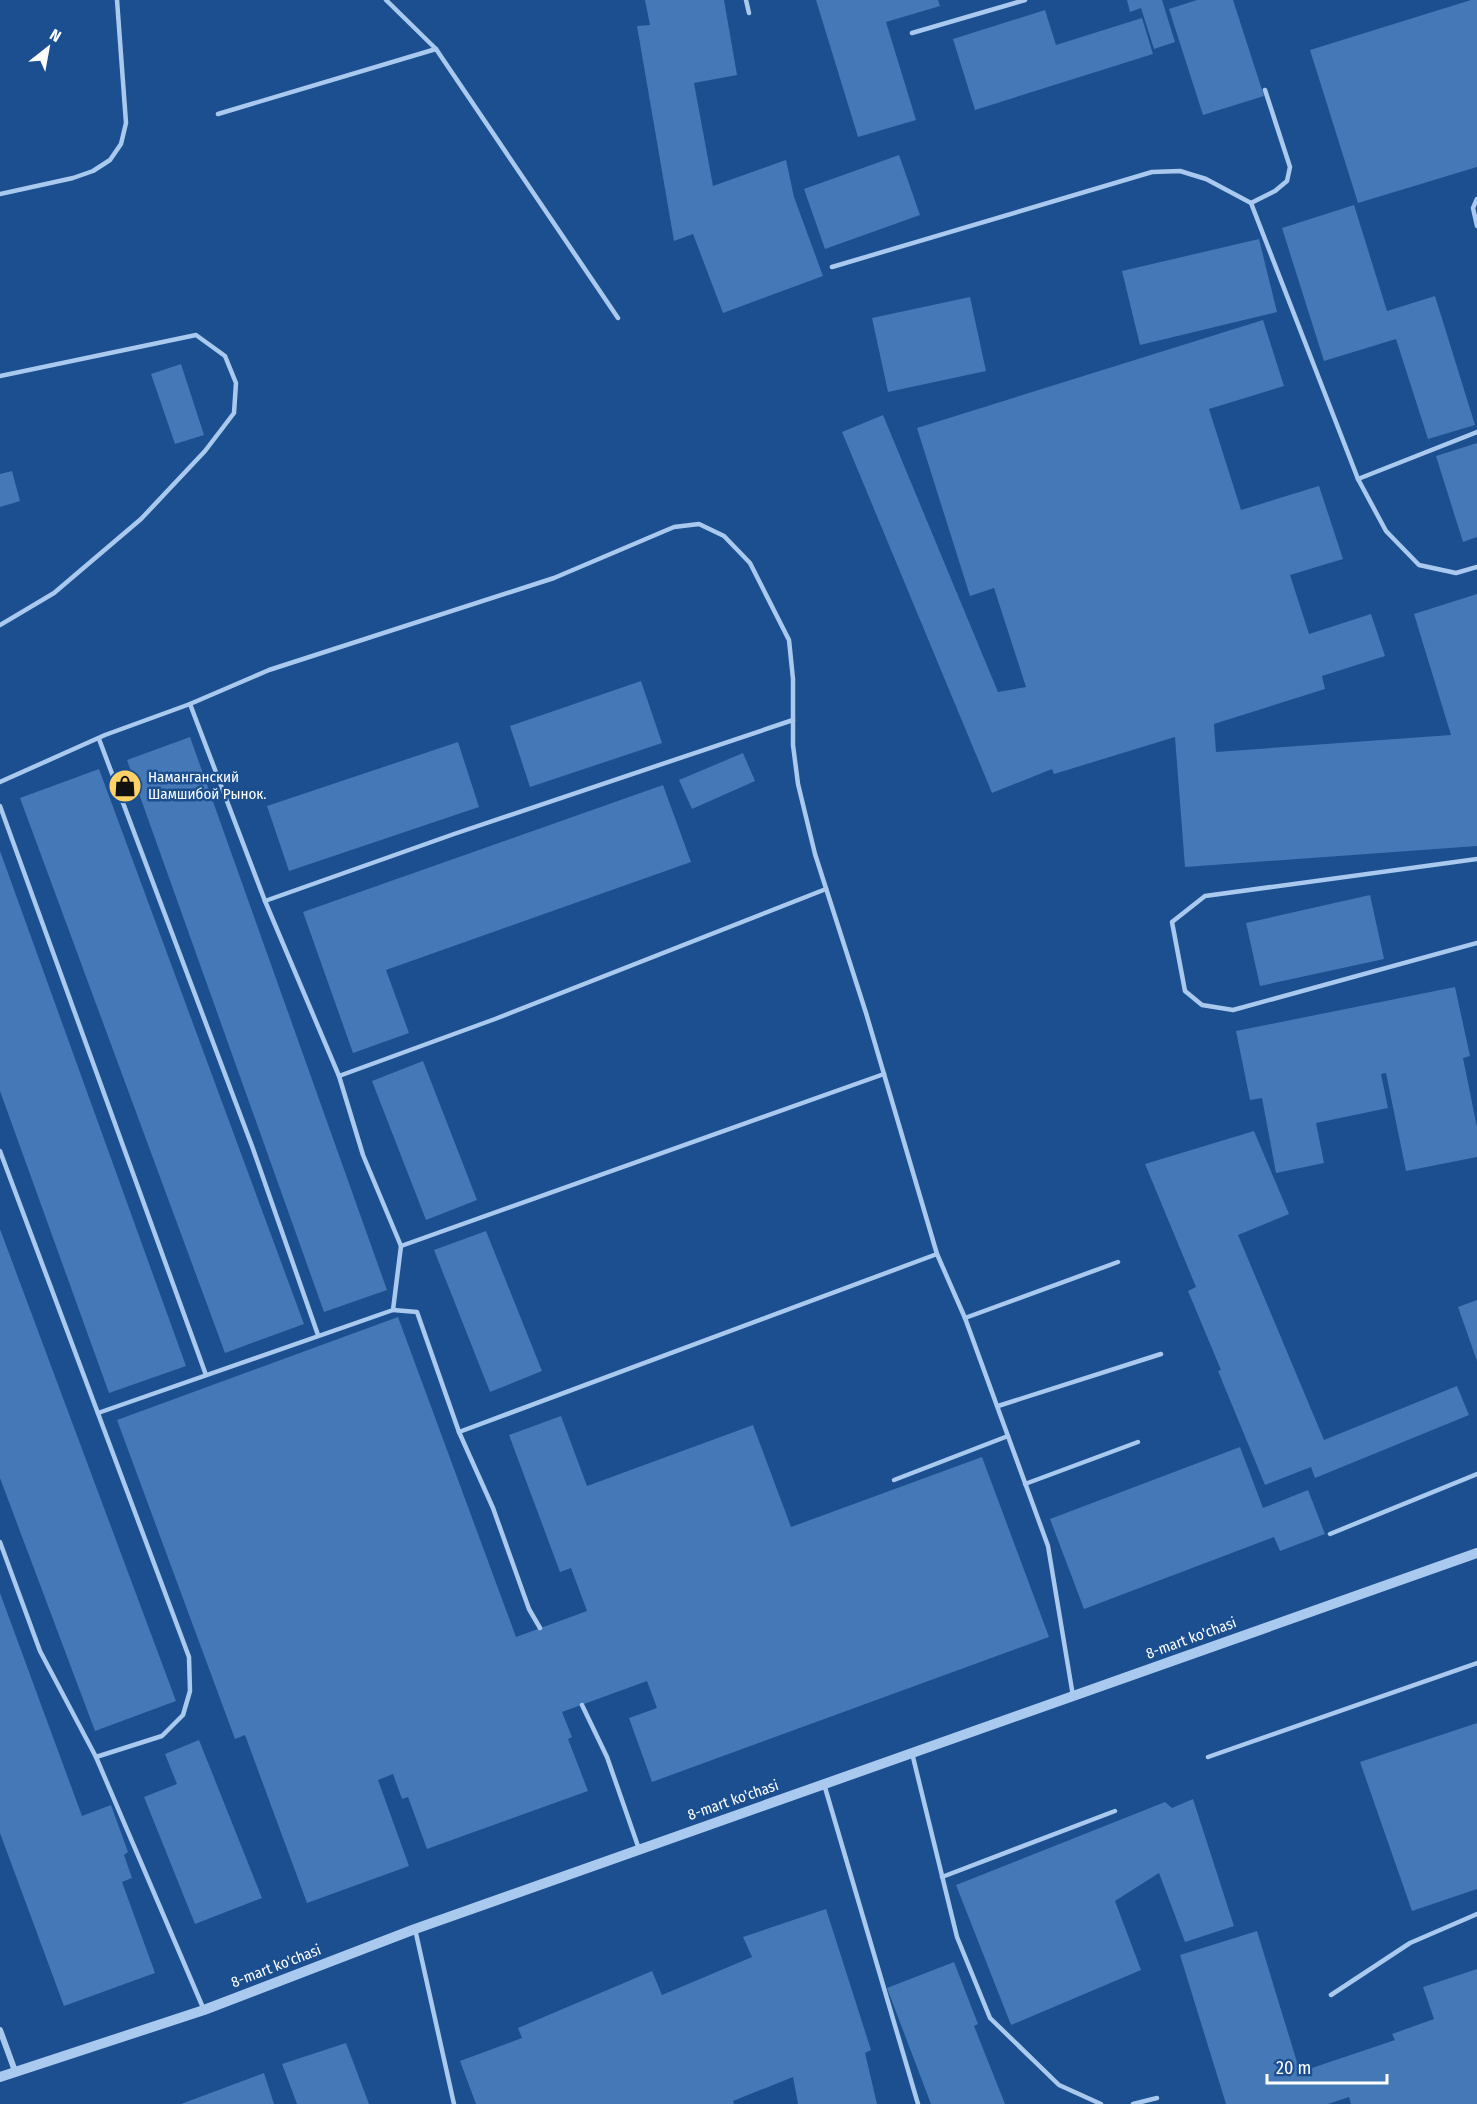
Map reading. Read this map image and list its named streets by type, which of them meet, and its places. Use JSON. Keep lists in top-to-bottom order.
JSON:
{
  "streets": {
    "street": ["8-mart ko'chasi"]
  },
  "places": {
    "shop": ["Наманганский Шамшибой Рынок."]
  },
  "scale_bar": "20 m",
  "north": "top right"
}
